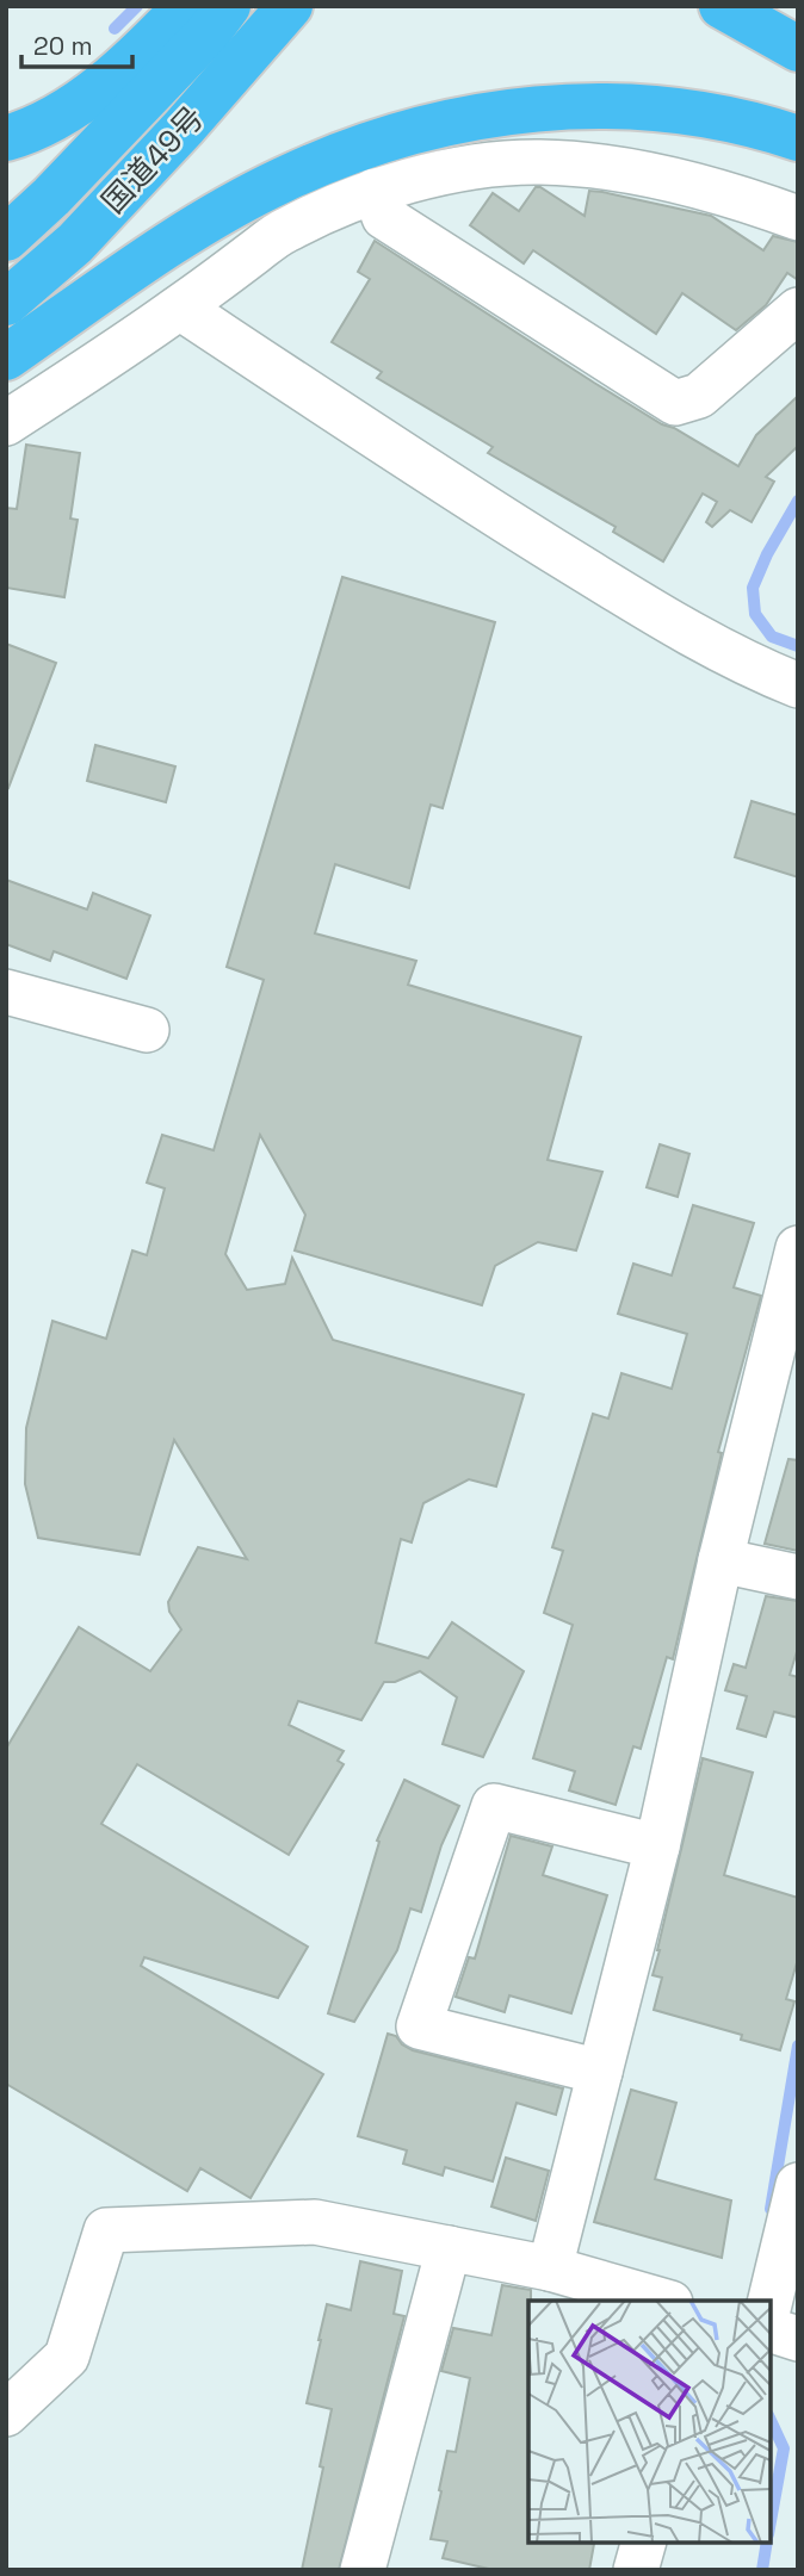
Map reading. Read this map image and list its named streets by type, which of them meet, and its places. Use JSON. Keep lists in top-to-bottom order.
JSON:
{
  "streets": {
    "highway": ["国道49号"]
  },
  "scale_bar": "20 m"
}
